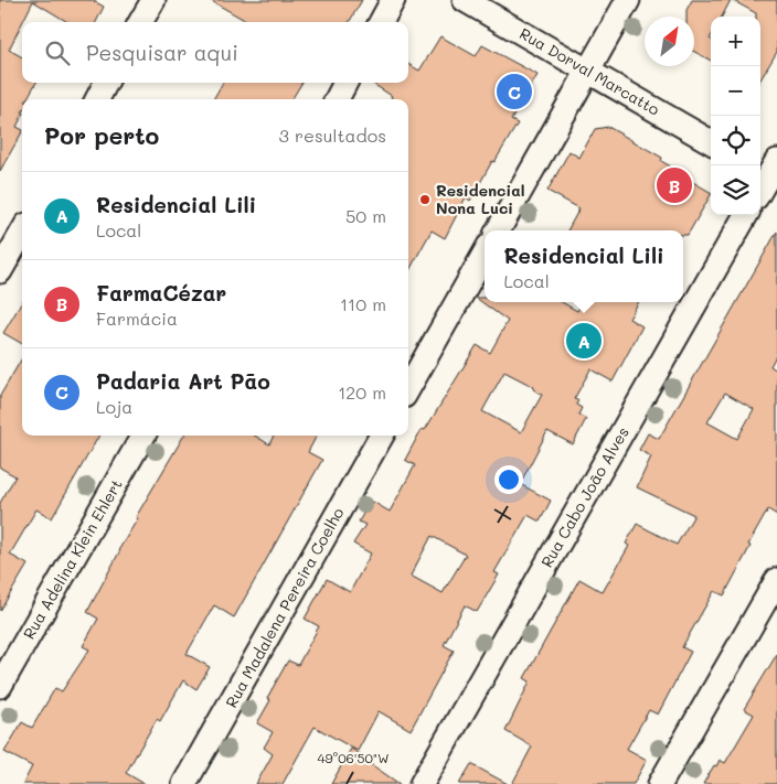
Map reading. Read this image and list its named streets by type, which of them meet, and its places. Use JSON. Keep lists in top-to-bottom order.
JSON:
{
  "streets": {
    "street": [
      "Rua Dorval Marcatto",
      "Rua Cabo João Alves",
      "Rua Adelina Klein Ehlert",
      "Rua Madalena Pereira Coelho"
    ]
  },
  "places": ["Residencial Nona Luci"],
  "north": "top right",
  "page": {
    "map_buttons": ["+", "−"],
    "search": "Pesquisar aqui",
    "pins": ["C", "B", "A"],
    "heading": ["Por perto", "3 resultados"],
    "list": [
      {
        "mark": "A",
        "name": "Residencial Lili",
        "note": "Local",
        "value": "50 m"
      },
      {
        "mark": "B",
        "name": "FarmaCézar",
        "note": "Farmácia",
        "value": "110 m"
      },
      {
        "mark": "C",
        "name": "Padaria Art Pão",
        "note": "Loja",
        "value": "120 m"
      }
    ],
    "popup": ["Residencial Lili", "Local"]
  },
  "coordinates": ["49°06'50\"W"]
}
